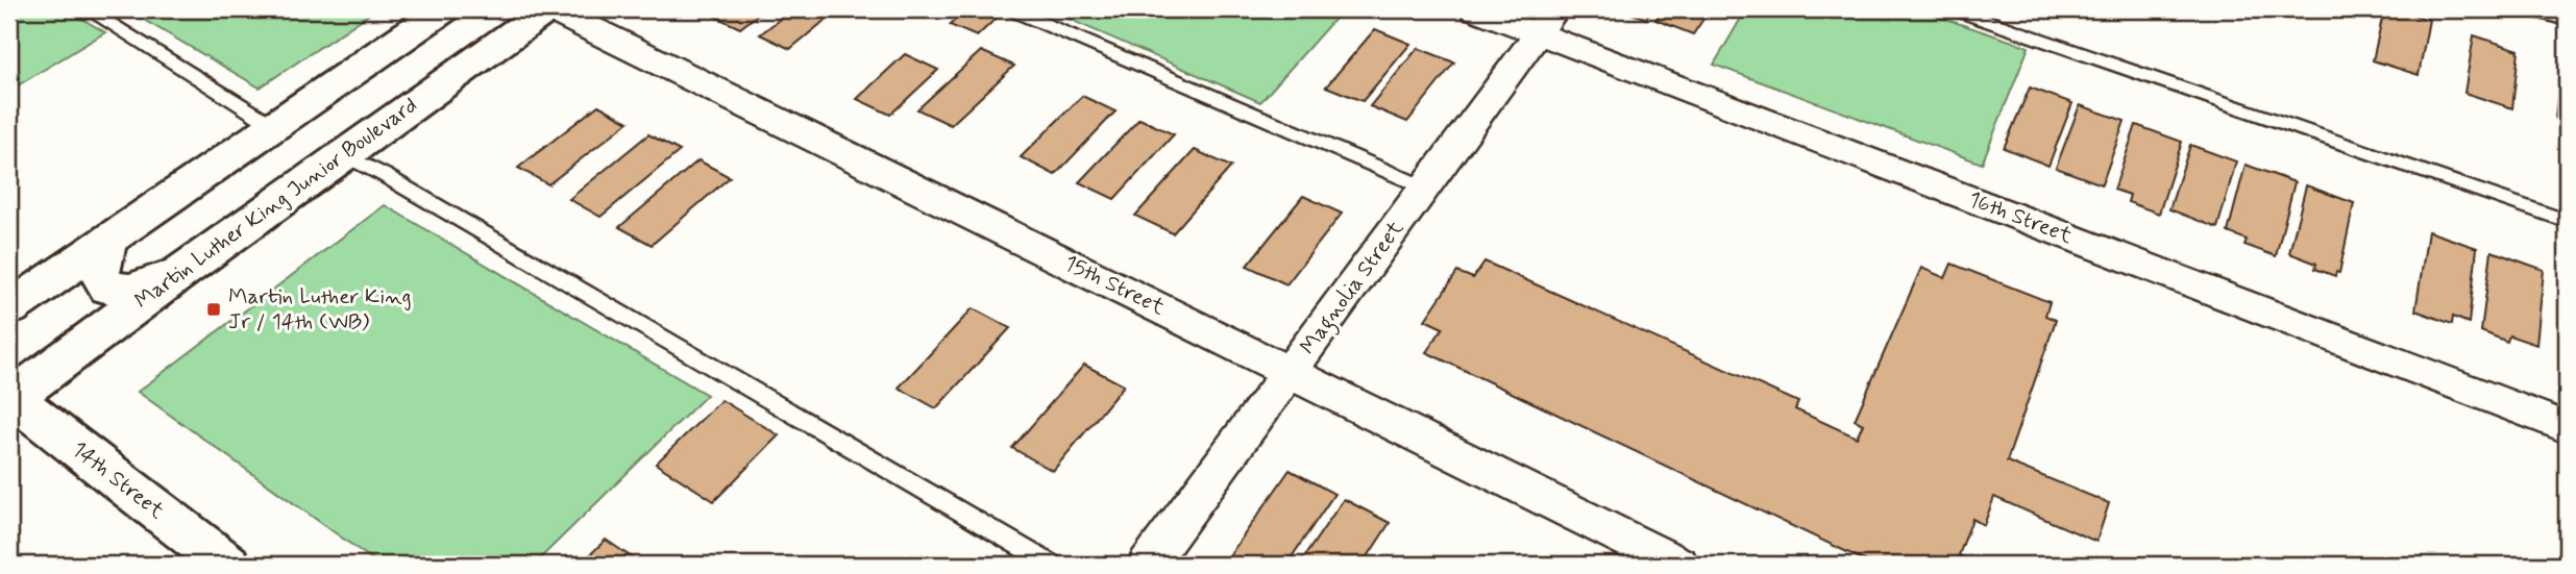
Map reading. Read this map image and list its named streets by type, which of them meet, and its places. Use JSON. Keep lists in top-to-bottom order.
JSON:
{
  "streets": {
    "main road": ["Martin Luther King Junior Boulevard", "14th Street"],
    "street": ["16th Street", "15th Street", "Magnolia Street"]
  },
  "crossings": [
    ["Martin Luther King Junior Boulevard", "15th Street"],
    ["Martin Luther King Junior Boulevard", "14th Street"],
    ["16th Street", "Magnolia Street"],
    ["15th Street", "Magnolia Street"]
  ],
  "places": {
    "transit": ["Martin Luther King Jr / 14th (WB)"]
  }
}
